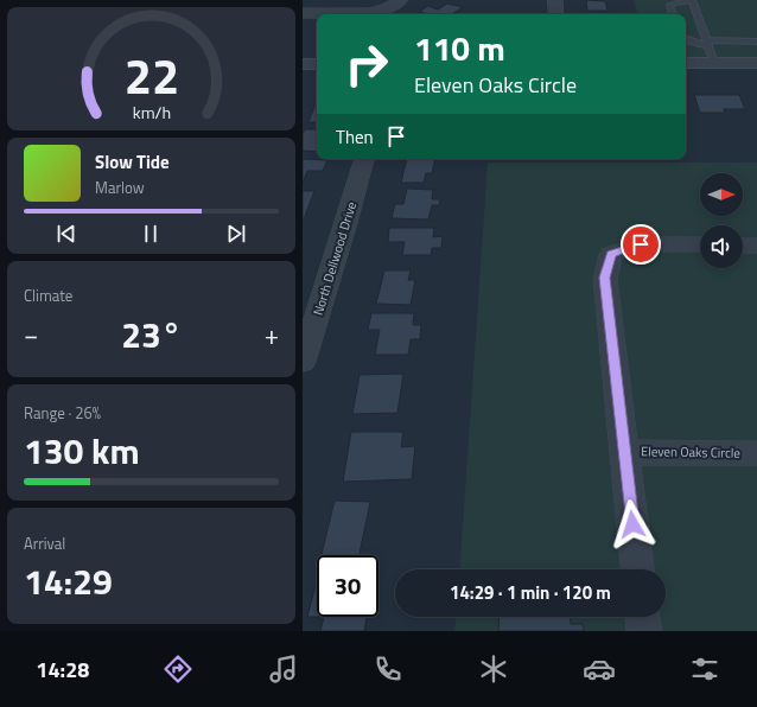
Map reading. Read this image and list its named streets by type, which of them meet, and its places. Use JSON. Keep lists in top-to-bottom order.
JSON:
{
  "streets": {
    "street": ["North Dellwood Drive", "Eleven Oaks Circle"]
  },
  "north": "right",
  "page": {
    "turn": ["110 m", "Eleven Oaks Circle"],
    "then": "Then",
    "song": ["Slow Tide", "Marlow"],
    "tile": [
      "Climate",
      ["Range · 26%", "130 km"],
      ["Arrival", "14:29"]
    ],
    "heat": ["−", "23°", "+"],
    "limit": "30",
    "trip": "14:29 · 1 min · 120 m",
    "tabs": "14:28",
    "gauge": ["22", "km/h"]
  }
}
